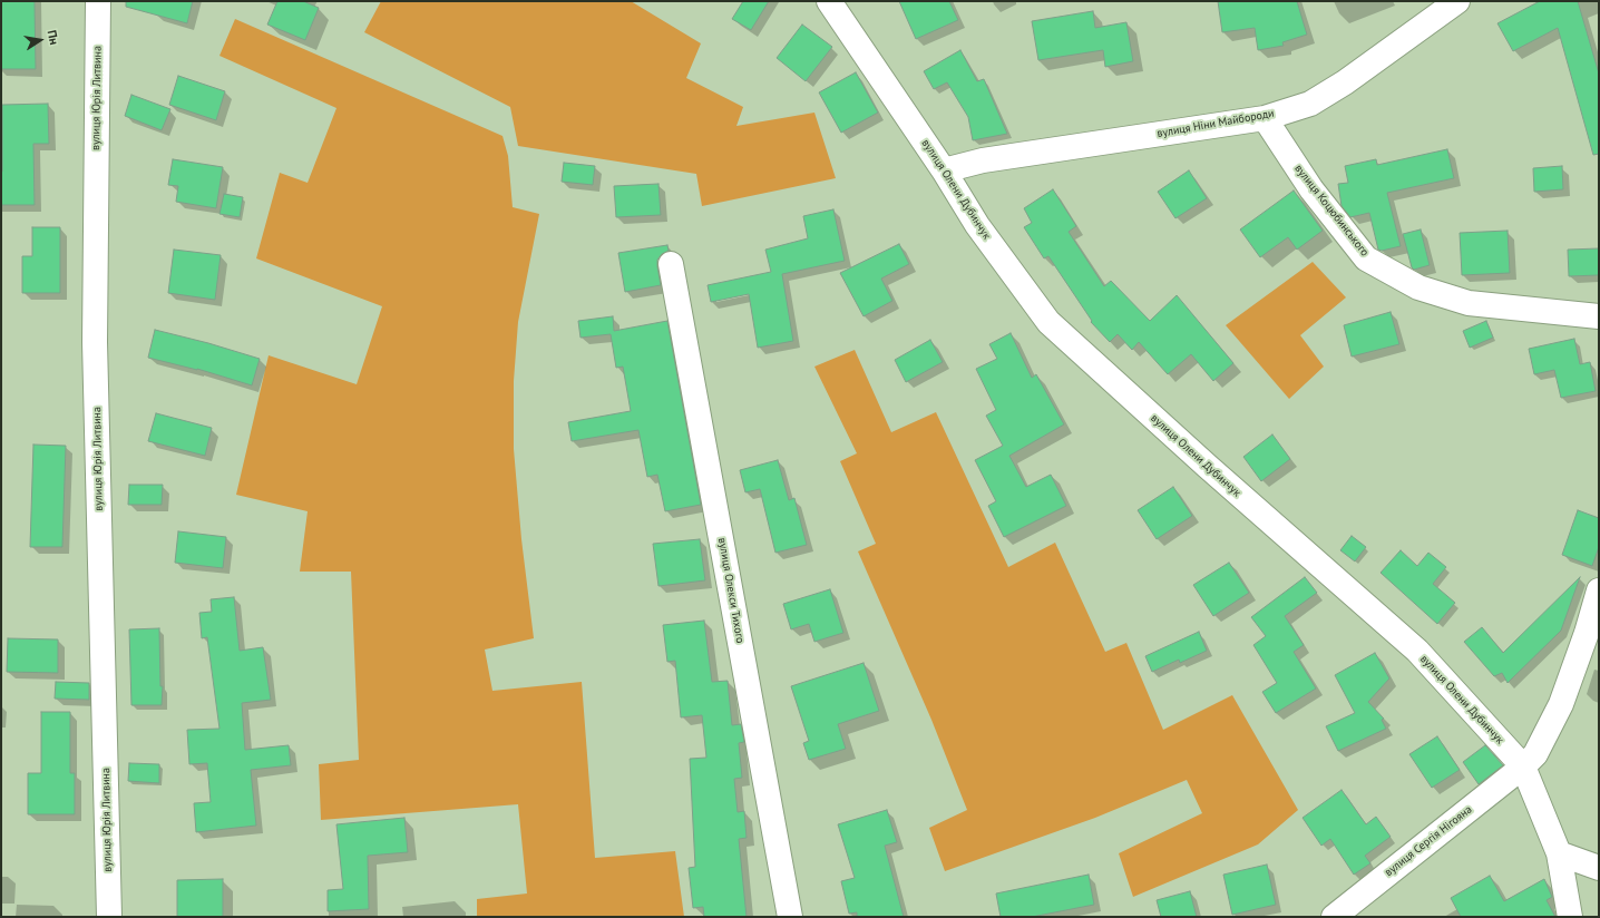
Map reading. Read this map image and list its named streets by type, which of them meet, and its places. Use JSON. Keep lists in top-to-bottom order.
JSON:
{
  "streets": {
    "street": [
      "вулиця Юрія Литвина",
      "вулиця Ніни Майбороди",
      "вулиця Олени Дубинчук",
      "вулиця Коцюбинського",
      "вулиця Олекси Тихого",
      "вулиця Сергія Нігояна"
    ]
  },
  "crossings": [
    ["вулиця Ніни Майбороди", "вулиця Олени Дубинчук"],
    ["вулиця Ніни Майбороди", "вулиця Коцюбинського"],
    ["вулиця Олени Дубинчук", "вулиця Сергія Нігояна"]
  ],
  "north": "right"
}
